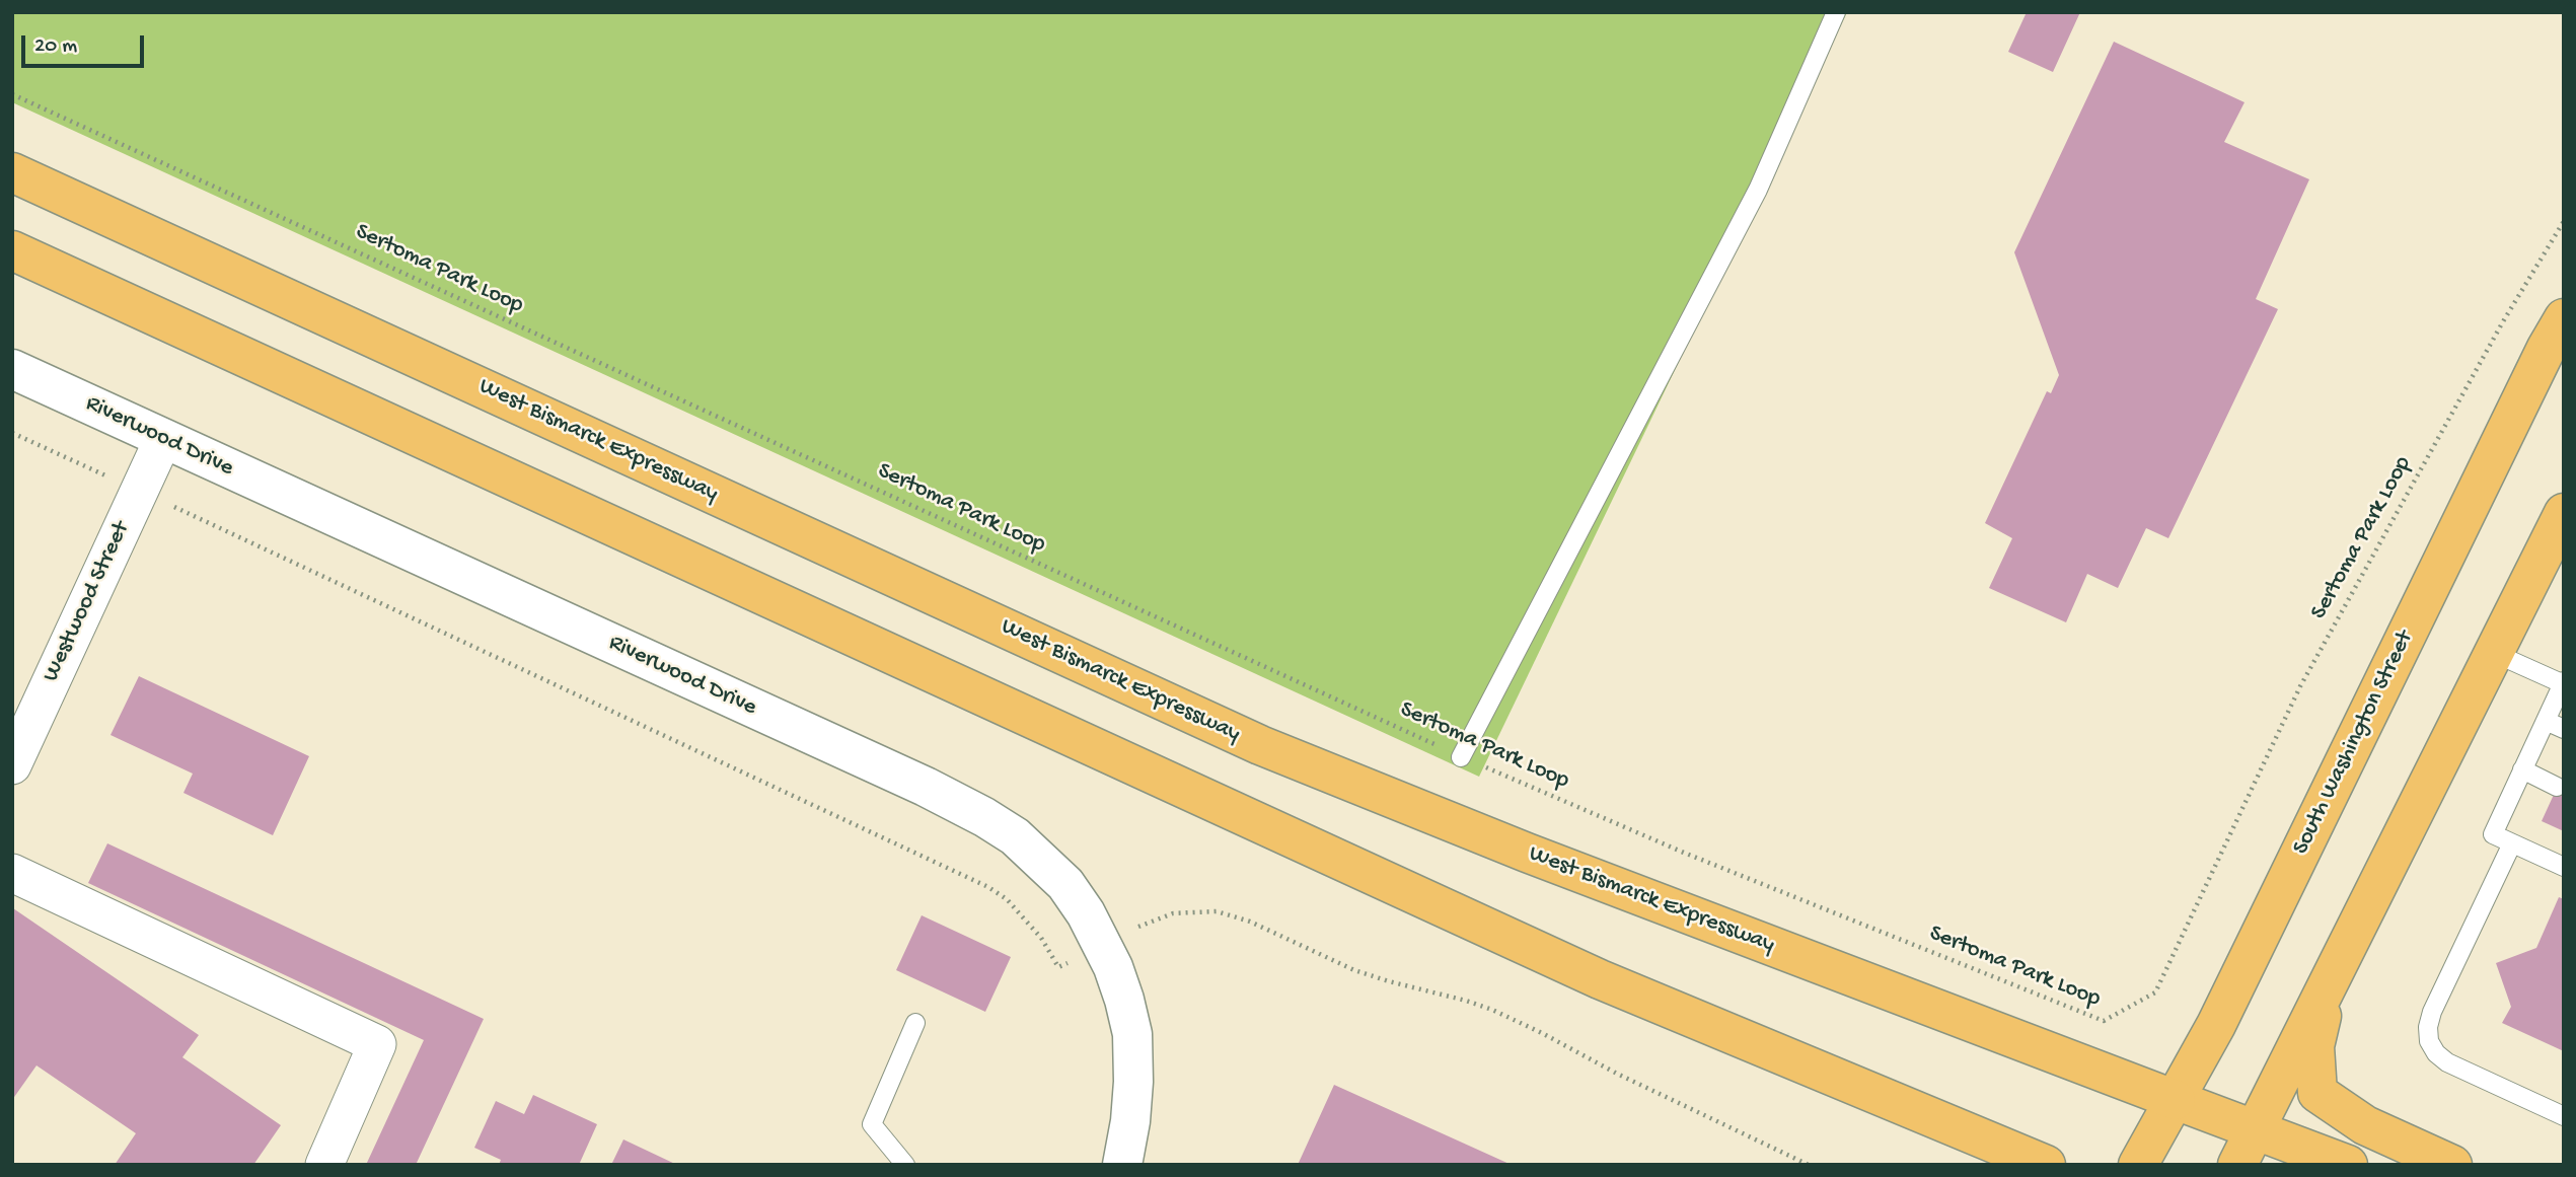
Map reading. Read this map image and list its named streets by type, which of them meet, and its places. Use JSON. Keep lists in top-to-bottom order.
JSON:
{
  "streets": {
    "main road": ["West Bismarck Expressway", "South Washington Street"],
    "street": ["Riverwood Drive", "Westwood Street"],
    "path": ["Sertoma Park Loop"]
  },
  "crossings": [
    ["Riverwood Drive", "Westwood Street"],
    ["West Bismarck Expressway", "South Washington Street"]
  ],
  "scale_bar": "20 m"
}
